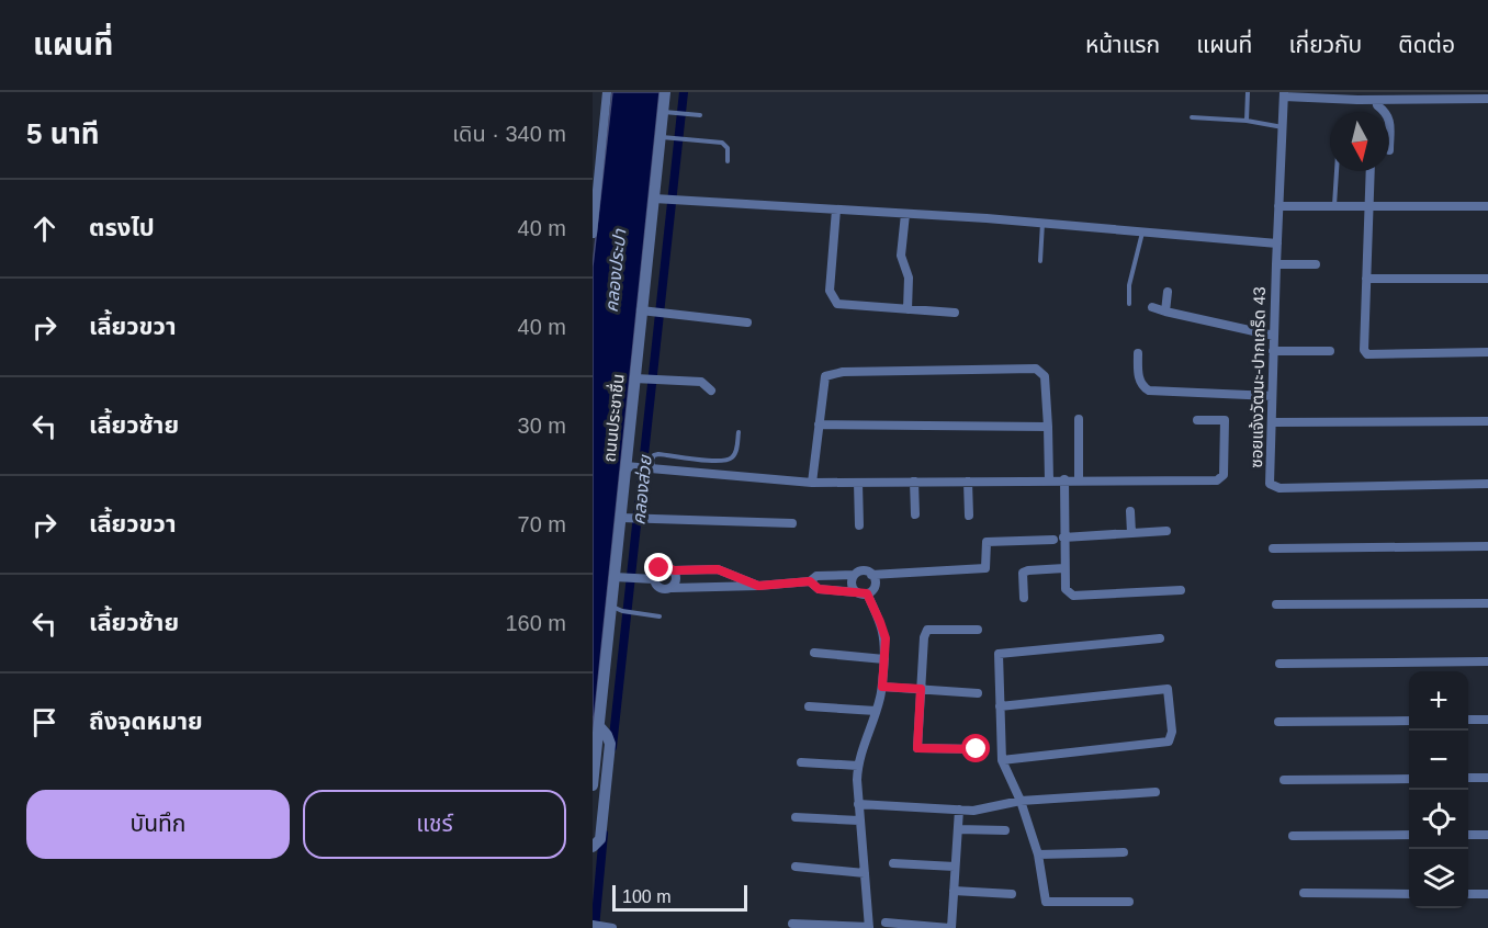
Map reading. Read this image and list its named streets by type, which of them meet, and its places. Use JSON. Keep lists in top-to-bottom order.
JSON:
{
  "streets": {
    "street": ["ซอยแจ้งวัฒนะ-ปากเกร็ด 43", "ถนนประชาชื่น"]
  },
  "water": ["คลองประปา", "คลองส่วย"],
  "scale_bar": "100 m",
  "north": "bottom",
  "page": {
    "header": "แผนที่",
    "nav": [
      "หน้าแรก",
      "แผนที่",
      "เกี่ยวกับ",
      "ติดต่อ"
    ],
    "heading": ["5 นาที", "เดิน · 340 m"],
    "list": [
      ["ตรงไป", "40 m"],
      ["เลี้ยวขวา", "40 m"],
      ["เลี้ยวซ้าย", "30 m"],
      ["เลี้ยวขวา", "70 m"],
      ["เลี้ยวซ้าย", "160 m"],
      "ถึงจุดหมาย"
    ],
    "map_buttons": ["+", "−"],
    "buttons": ["บันทึก", "แชร์"],
    "scale": "100 m"
  }
}
